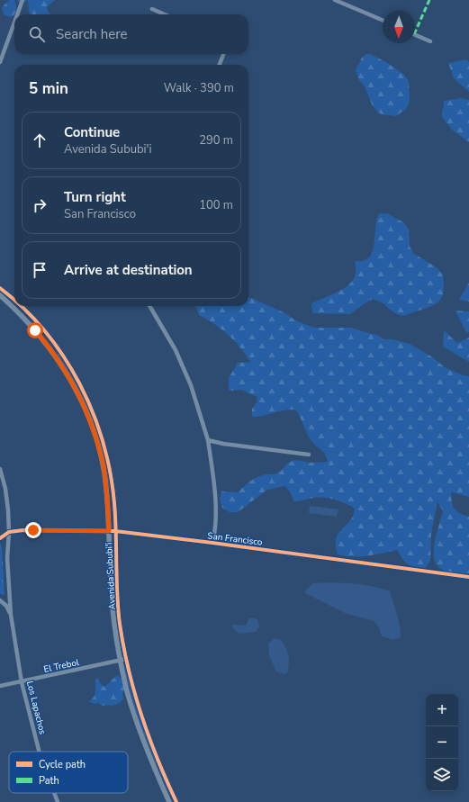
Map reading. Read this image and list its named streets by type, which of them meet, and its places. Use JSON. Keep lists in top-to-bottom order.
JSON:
{
  "streets": {
    "street": [
      "San Francisco",
      "Avenida Sububi'i",
      "El Trebol",
      "Los Lapachos"
    ]
  },
  "crossings": [
    ["San Francisco", "Avenida Sububi'i"],
    ["San Francisco", "Los Lapachos"],
    ["Avenida Sububi'i", "El Trebol"],
    ["El Trebol", "Los Lapachos"]
  ],
  "legend": ["Cycle path", "Path"],
  "north": "bottom",
  "page": {
    "search": "Search here",
    "heading": ["5 min", "Walk · 390 m"],
    "list": [
      ["Continue", "Avenida Sububi'i", "290 m"],
      ["Turn right", "San Francisco", "100 m"],
      "Arrive at destination"
    ],
    "map_buttons": ["+", "−"]
  }
}
